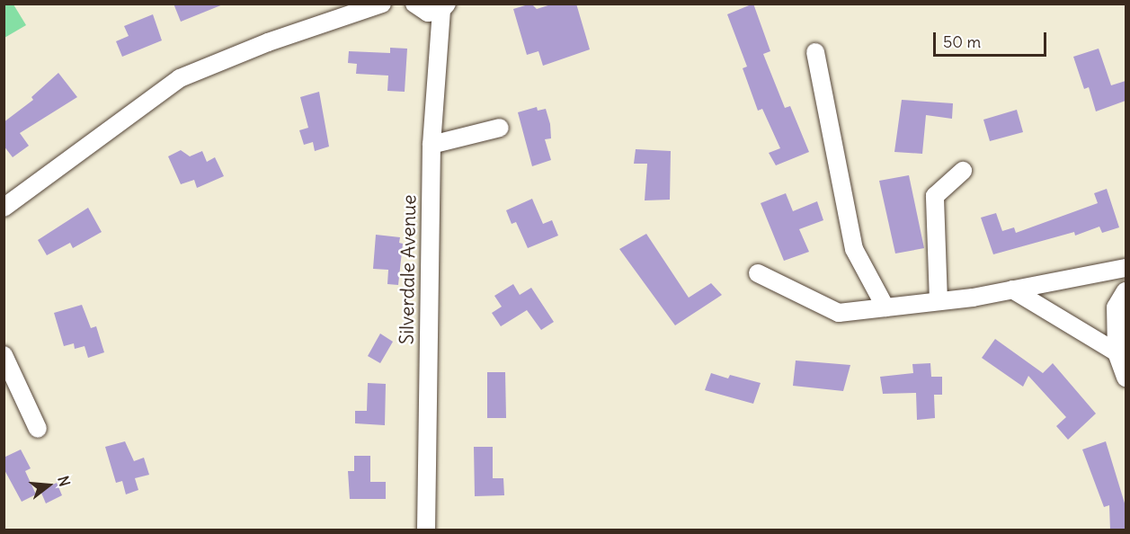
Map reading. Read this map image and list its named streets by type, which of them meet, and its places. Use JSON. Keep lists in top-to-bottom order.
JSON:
{
  "streets": {
    "street": ["Silverdale Avenue"]
  },
  "scale_bar": "50 m",
  "north": "right"
}
